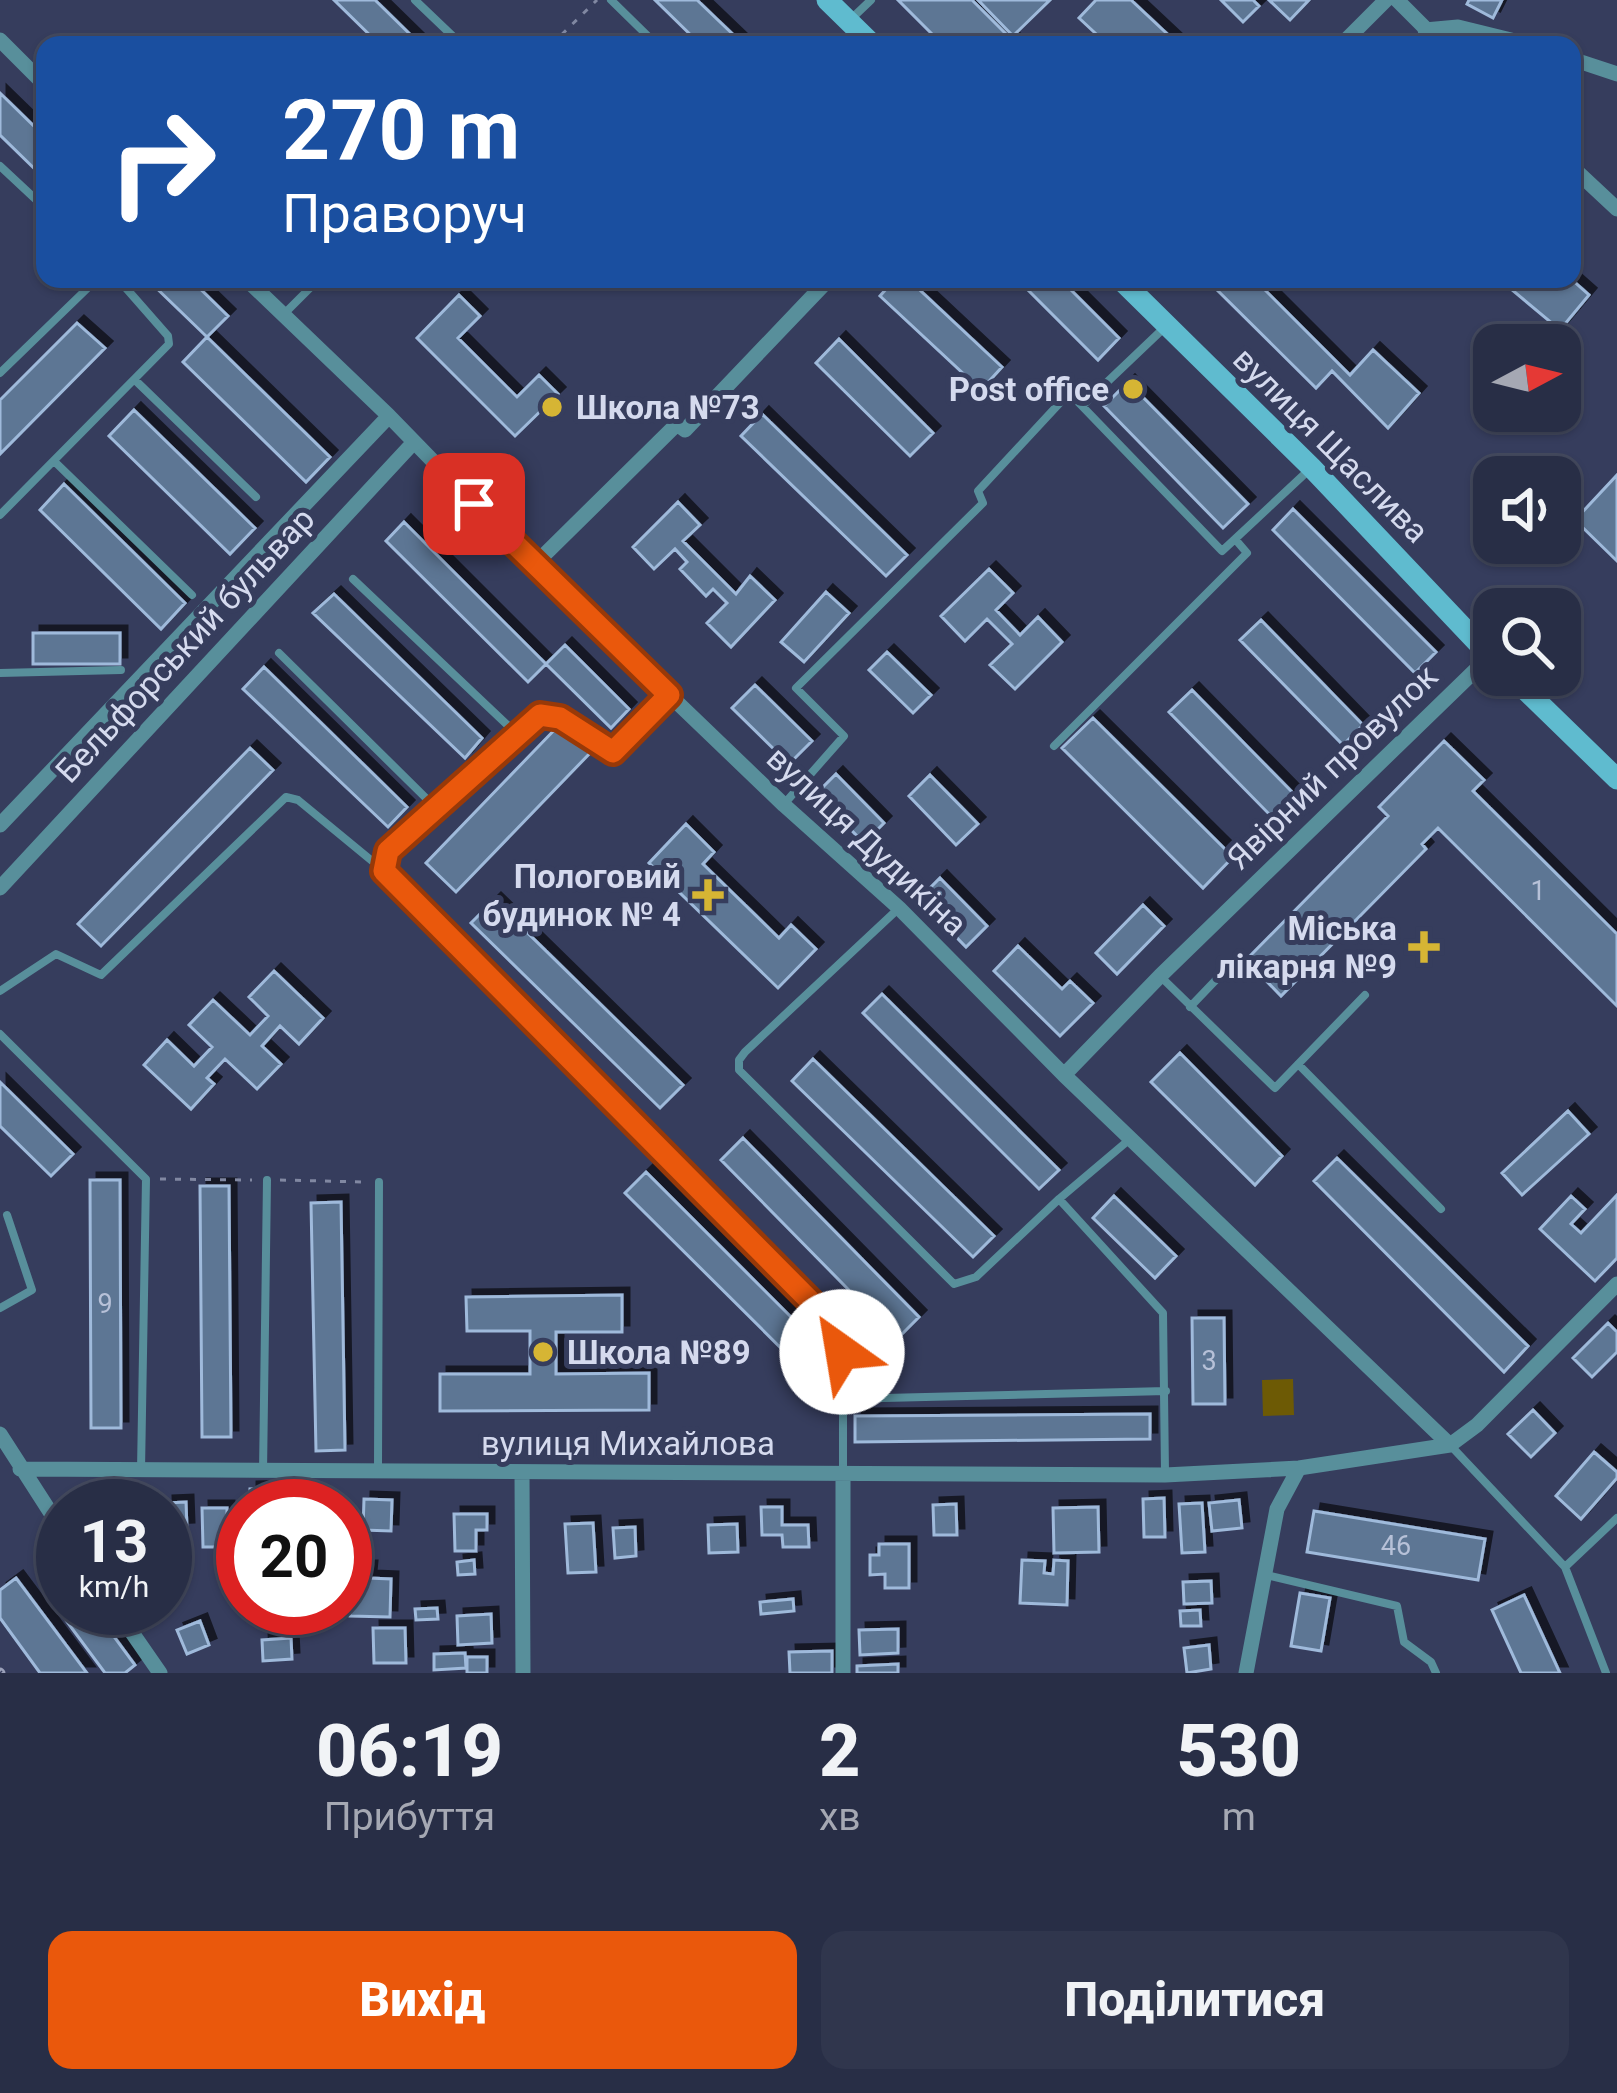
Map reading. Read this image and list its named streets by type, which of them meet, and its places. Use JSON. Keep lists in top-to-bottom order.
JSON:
{
  "streets": {
    "street": [
      "вулиця Щаслива",
      "Бельфорський бульвар",
      "Явірний провулок",
      "вулиця Дудикіна",
      "вулиця Михайлова"
    ]
  },
  "crossings": [
    ["Бельфорський бульвар", "вулиця Дудикіна"],
    ["Явірний провулок", "вулиця Дудикіна"],
    ["вулиця Дудикіна", "вулиця Михайлова"]
  ],
  "places": {
    "other": ["Post office", "Школа №73", "Школа №89"],
    "health": ["Пологовий будинок № 4", "Міська лікарня №9"]
  },
  "house_numbers": [
    "1",
    "9",
    "3",
    "46"
  ],
  "north": "right",
  "page": {
    "turn": ["270 m", "Праворуч"],
    "speed": "13 km/h",
    "limit": "20",
    "eta": [
      "06:19",
      "Прибуття",
      "2",
      "хв",
      "530",
      "m"
    ],
    "buttons": ["Вихід", "Поділитися"]
  }
}
